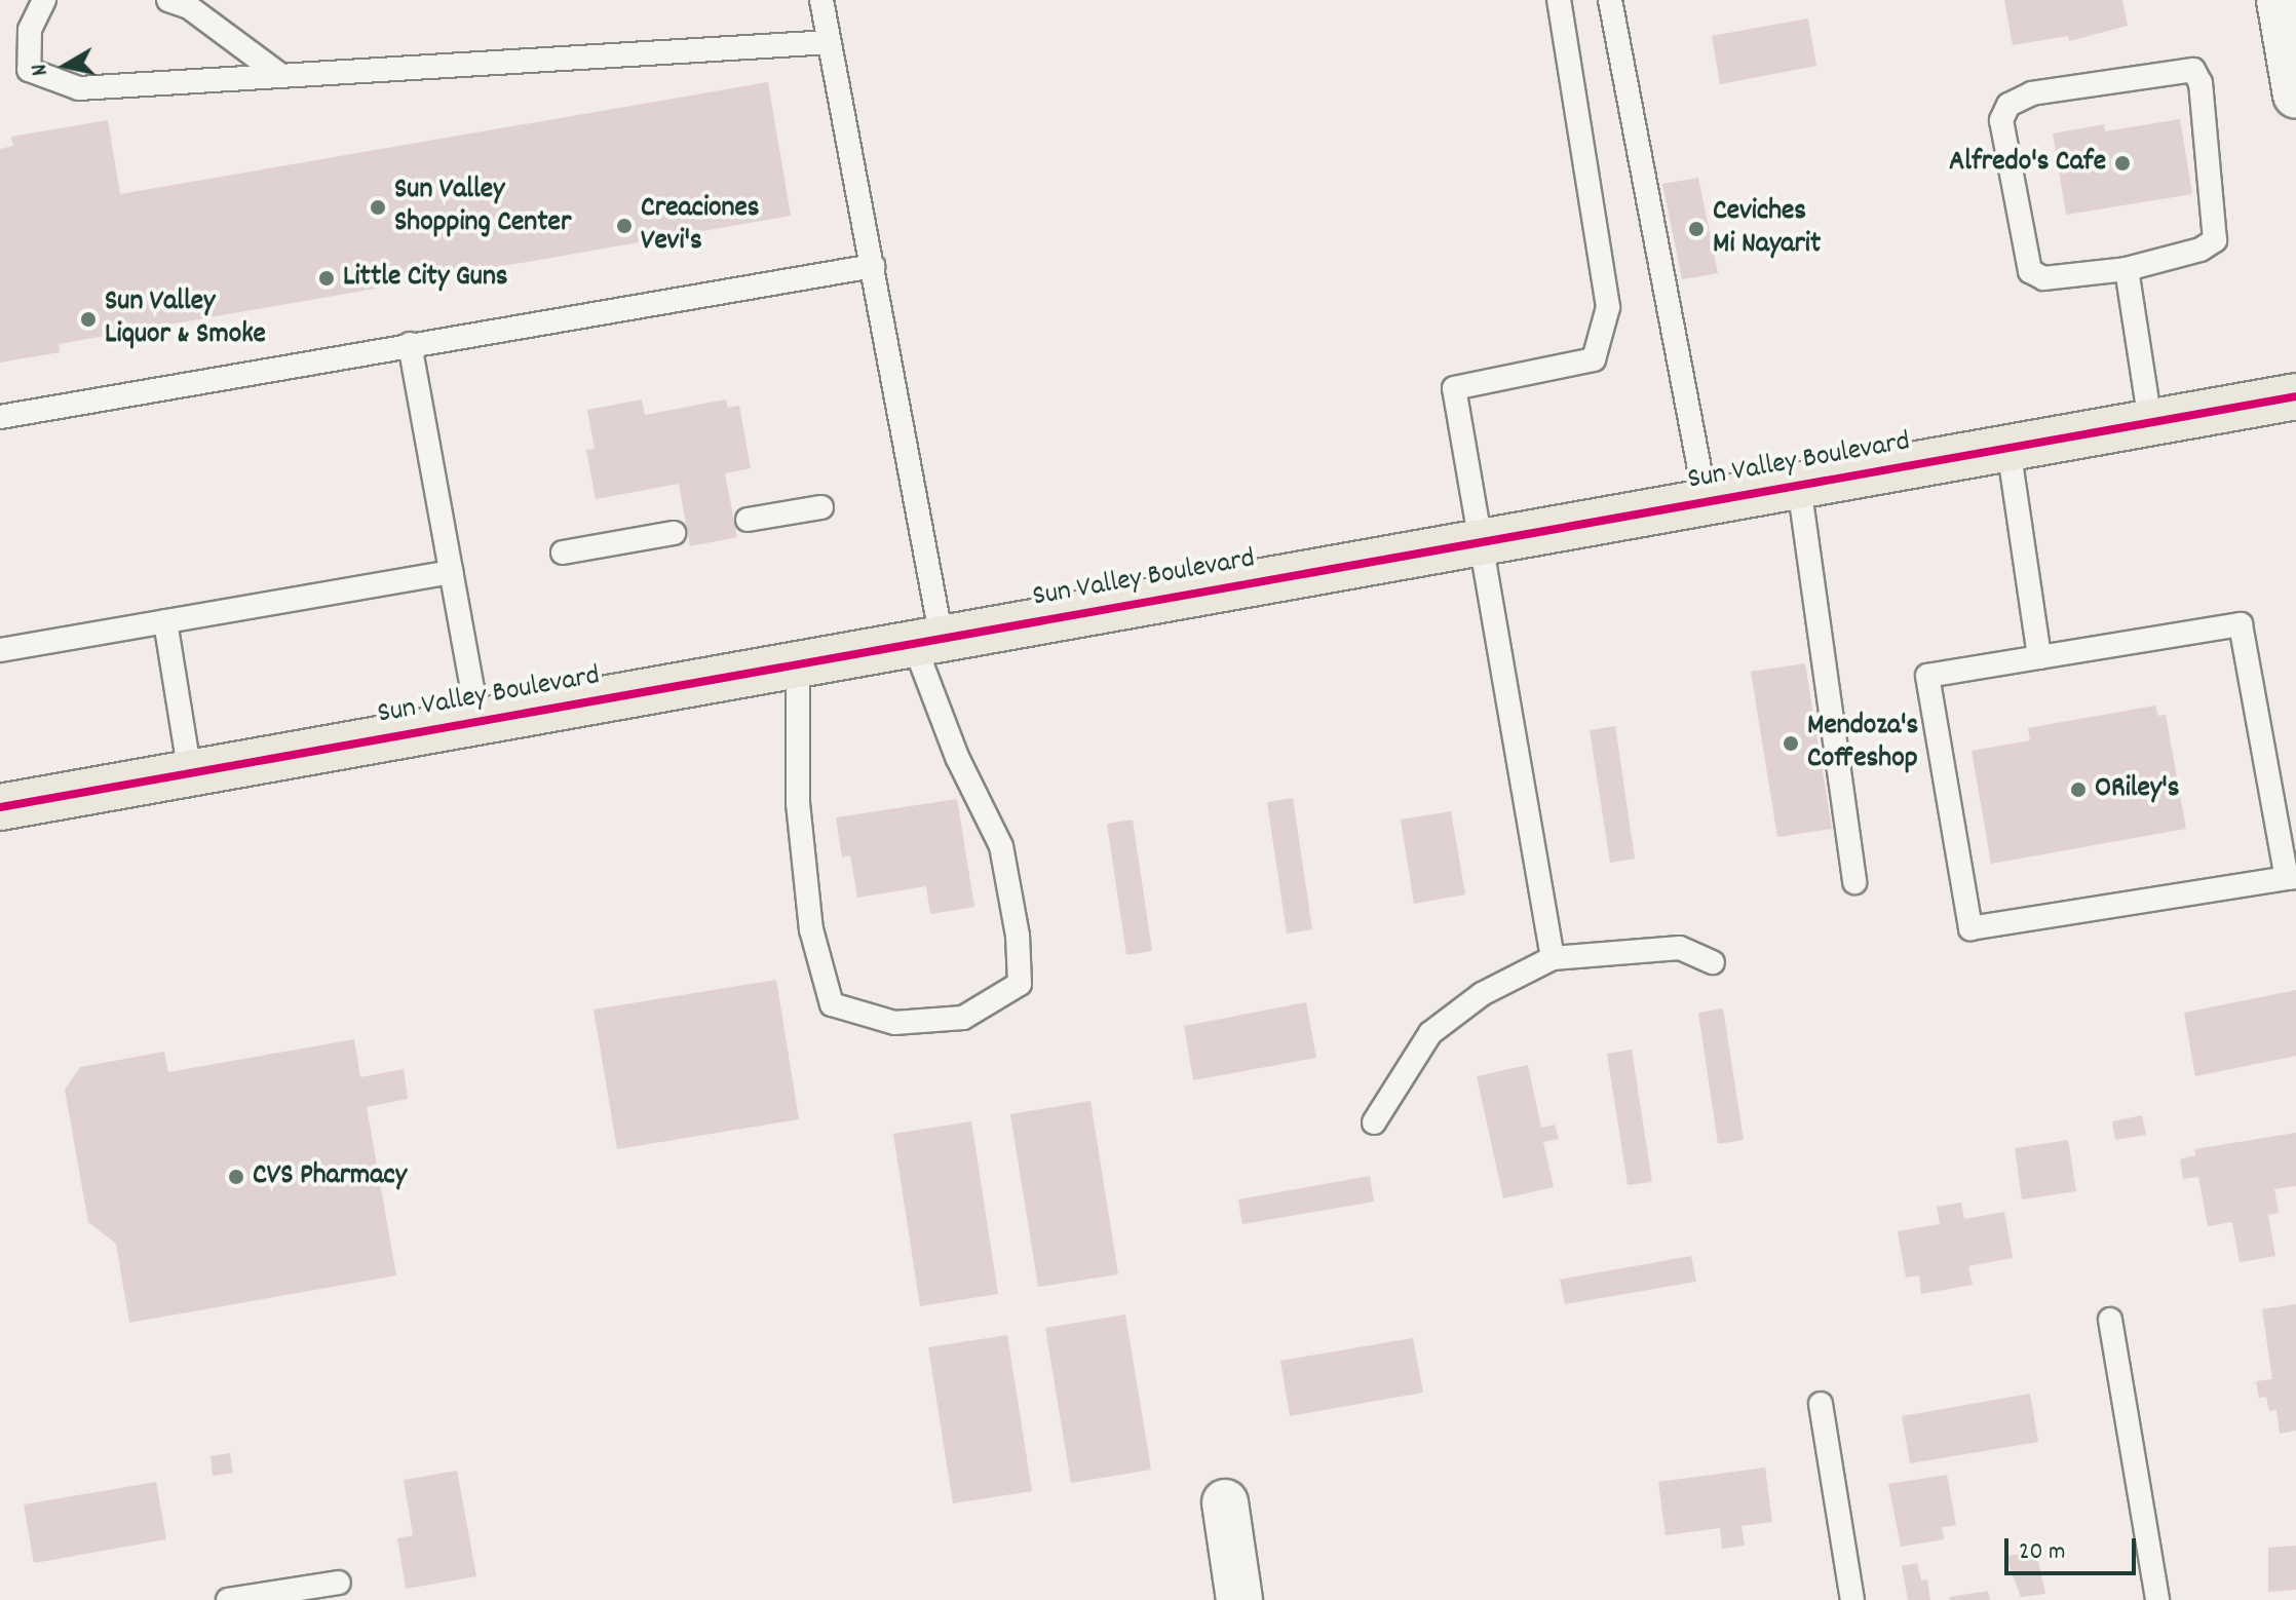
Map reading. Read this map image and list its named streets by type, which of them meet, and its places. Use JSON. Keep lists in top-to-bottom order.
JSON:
{
  "streets": {
    "main road": ["Sun Valley Boulevard"]
  },
  "places": [
    "Alfredo's Cafe",
    "Sun Valley Shopping Center",
    "Creaciones Vevi's",
    "Ceviches Mi Nayarit",
    "Little City Guns",
    "Sun Valley Liquor & Smoke",
    "Mendoza's Coffeshop",
    "ORiley's",
    "CVS Pharmacy"
  ],
  "scale_bar": "20 m",
  "north": "left"
}
